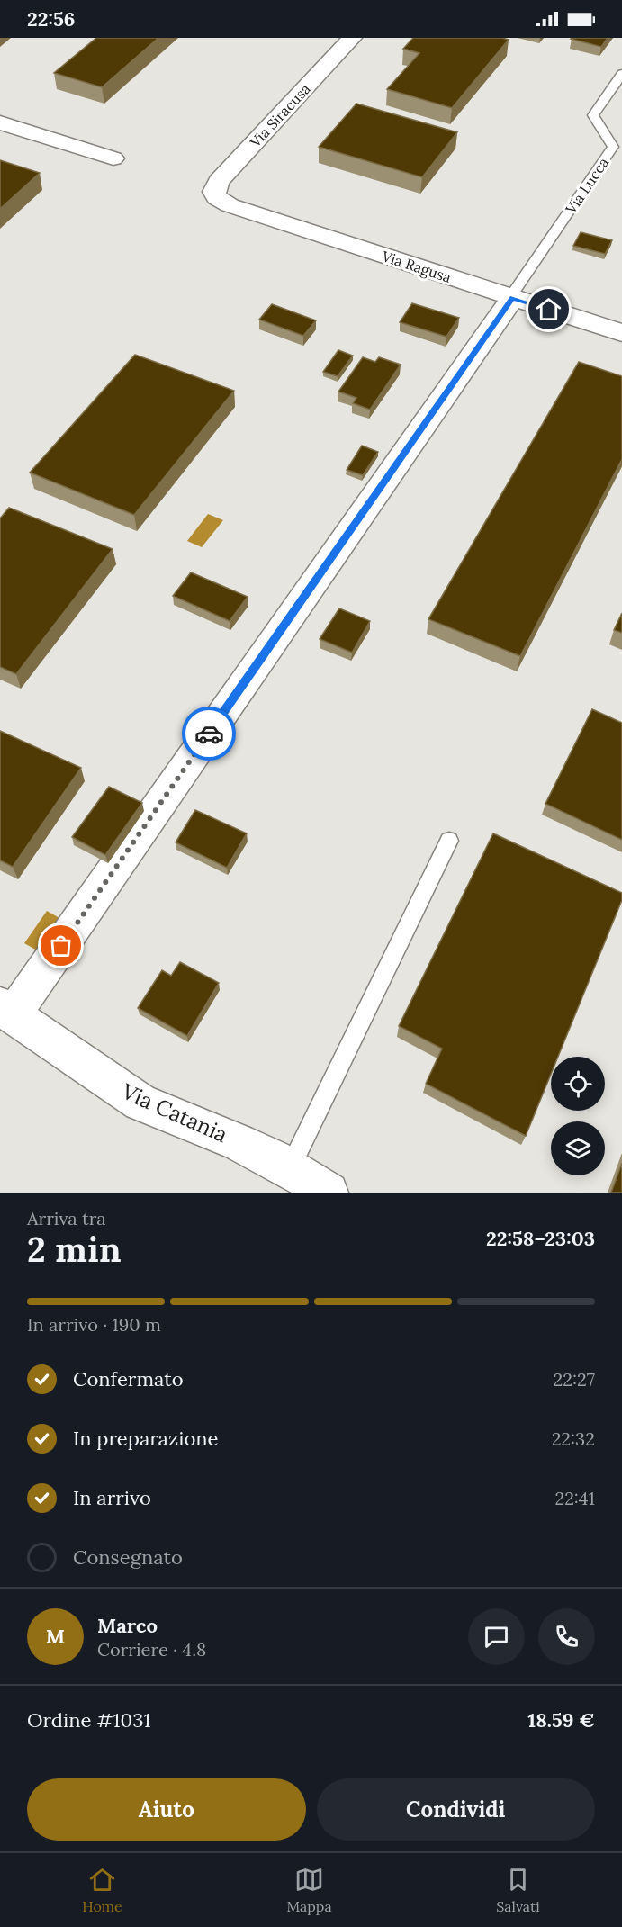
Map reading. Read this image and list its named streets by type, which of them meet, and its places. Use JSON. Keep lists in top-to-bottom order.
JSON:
{
  "streets": {
    "street": [
      "Via Siracusa",
      "Via Lucca",
      "Via Ragusa",
      "Via Catania"
    ]
  },
  "crossings": [
    ["Via Siracusa", "Via Ragusa"],
    ["Via Lucca", "Via Ragusa"],
    ["Via Lucca", "Via Catania"]
  ],
  "page": {
    "status": "22:56",
    "heading": ["2 min", "Arriva tra", "22:58–23:03"],
    "panel": [
      "Marco",
      "Corriere · 4.8",
      "Ordine #1031",
      "18.59 €"
    ],
    "bar": "In arrivo · 190 m",
    "list": [
      ["Confermato", "22:27"],
      ["In preparazione", "22:32"],
      ["In arrivo", "22:41"],
      "Consegnato"
    ],
    "round": "M",
    "buttons": ["Aiuto", "Condividi"],
    "tabs": ["Home", "Mappa", "Salvati"]
  }
}
